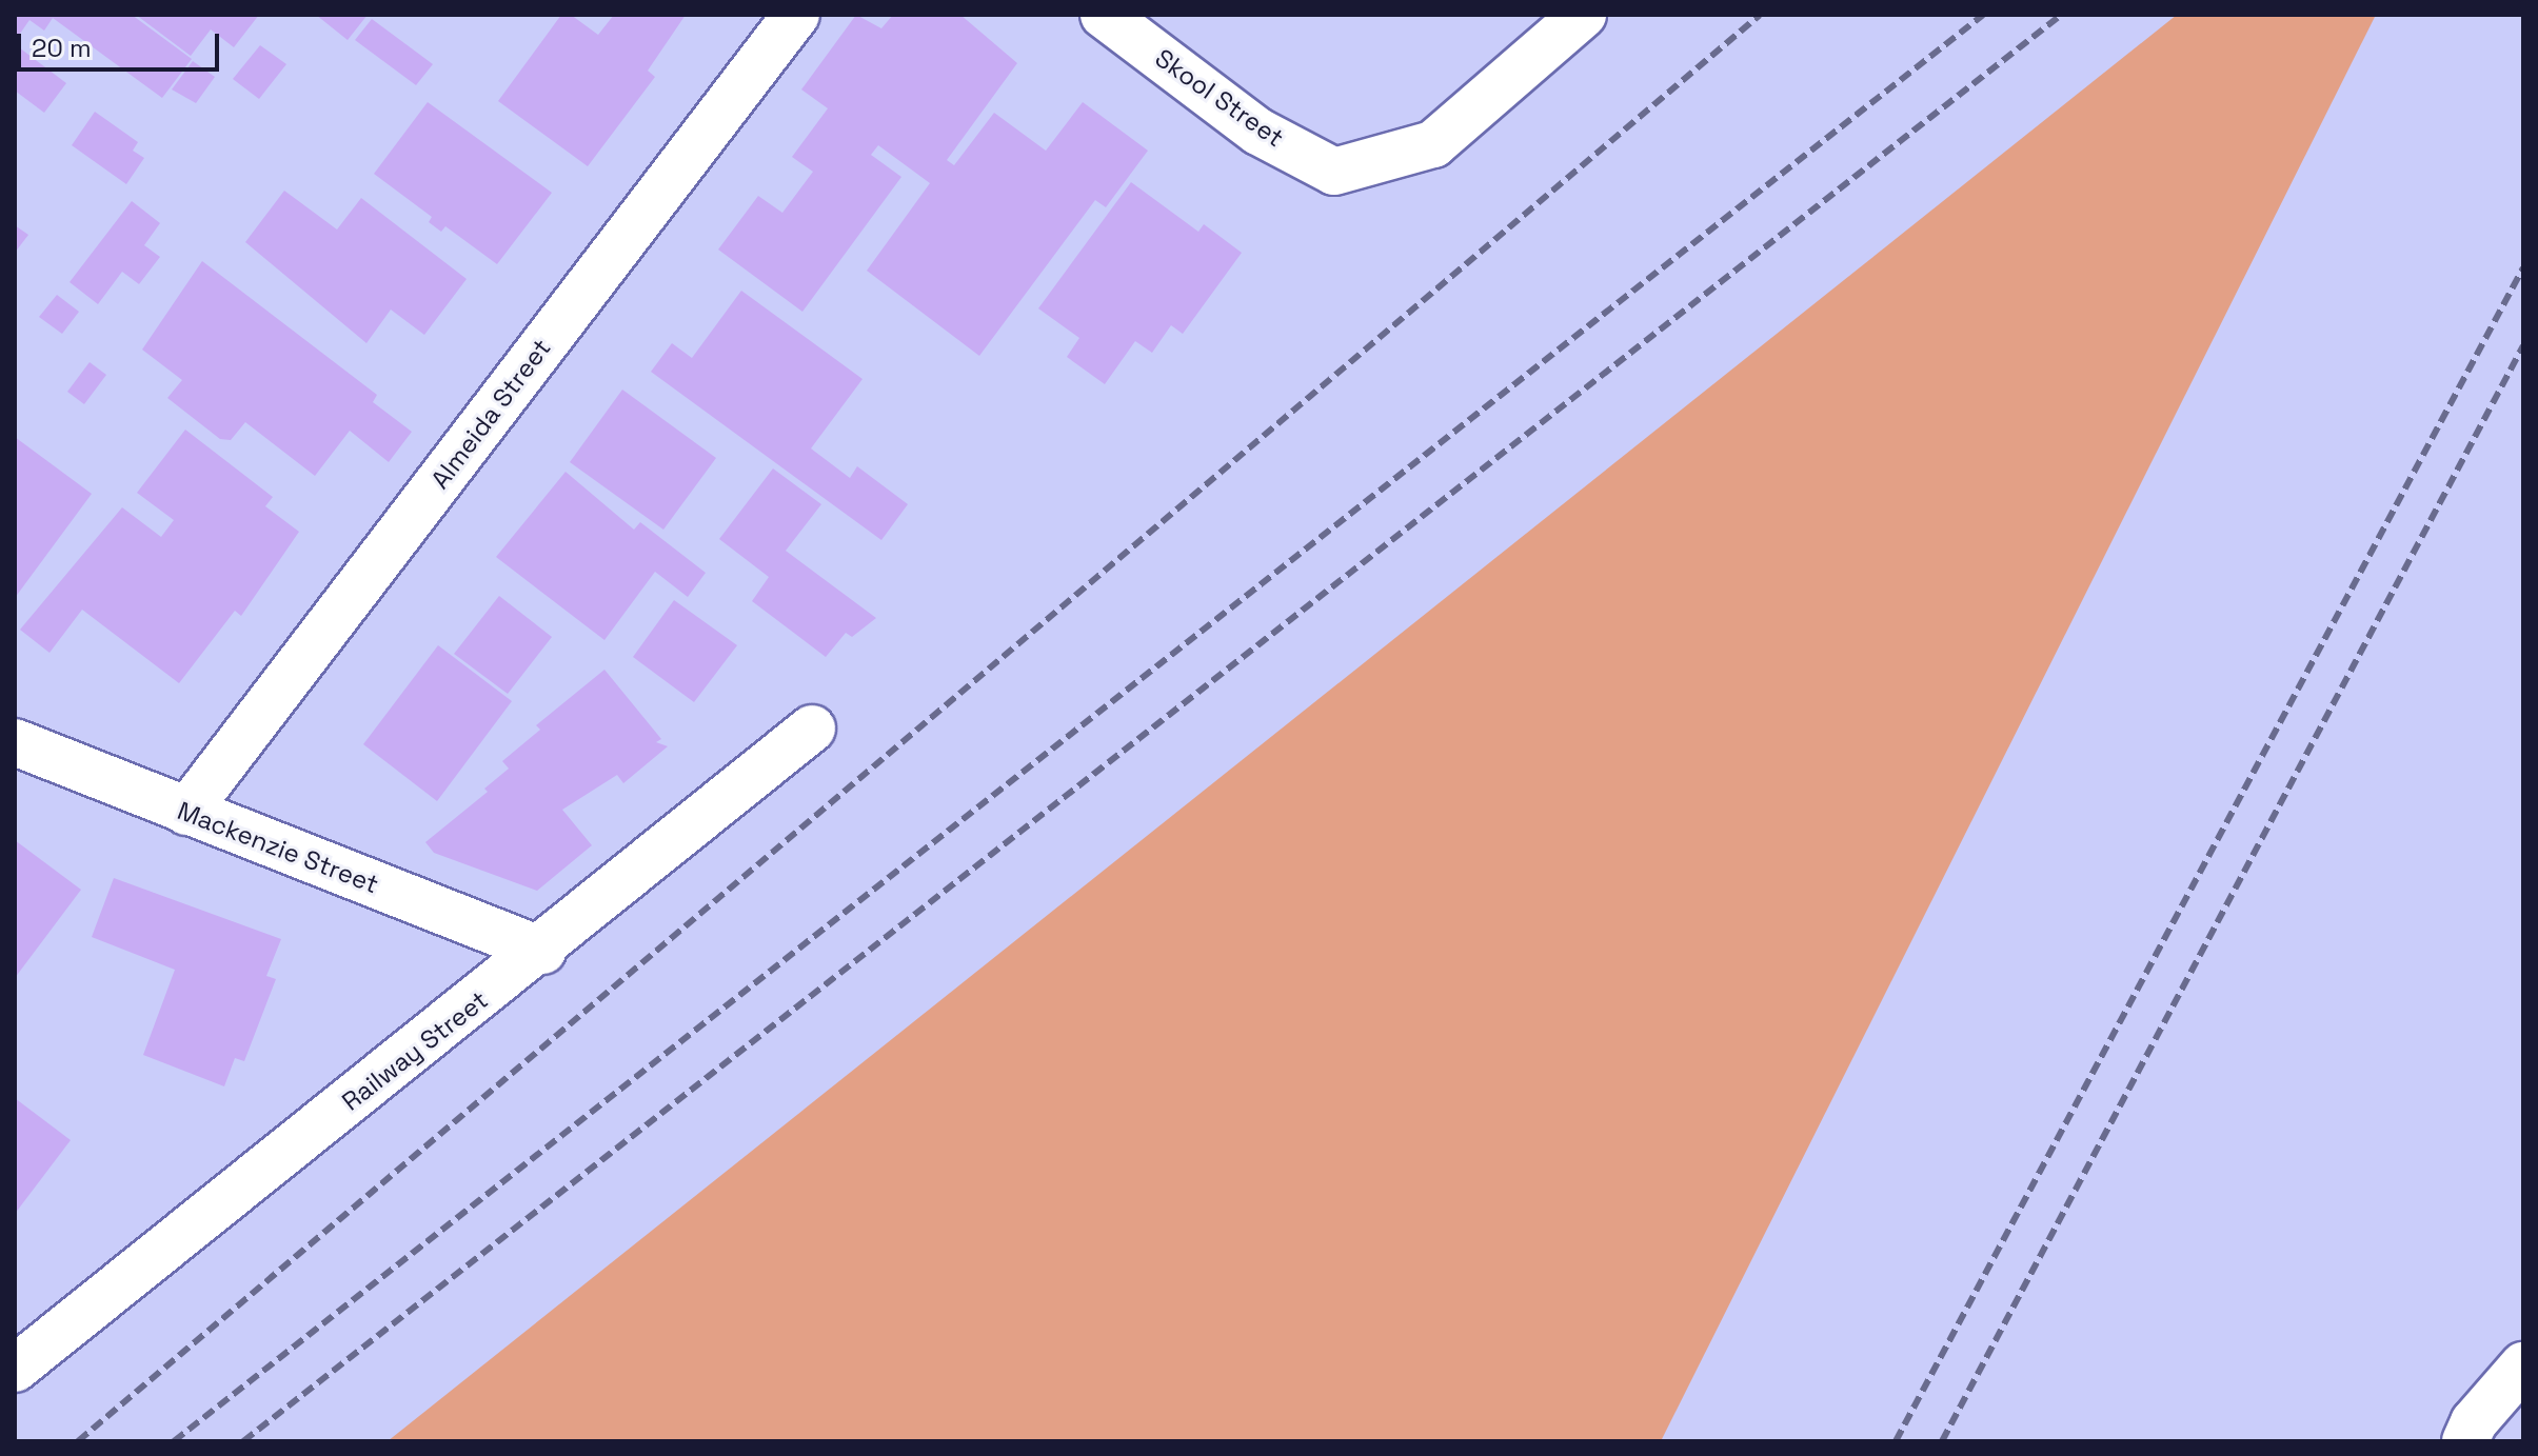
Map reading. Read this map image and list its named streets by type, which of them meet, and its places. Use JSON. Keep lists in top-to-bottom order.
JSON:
{
  "streets": {
    "street": [
      "Skool Street",
      "Almeida Street",
      "Mackenzie Street",
      "Railway Street"
    ]
  },
  "crossings": [
    ["Almeida Street", "Mackenzie Street"],
    ["Mackenzie Street", "Railway Street"]
  ],
  "scale_bar": "20 m"
}
